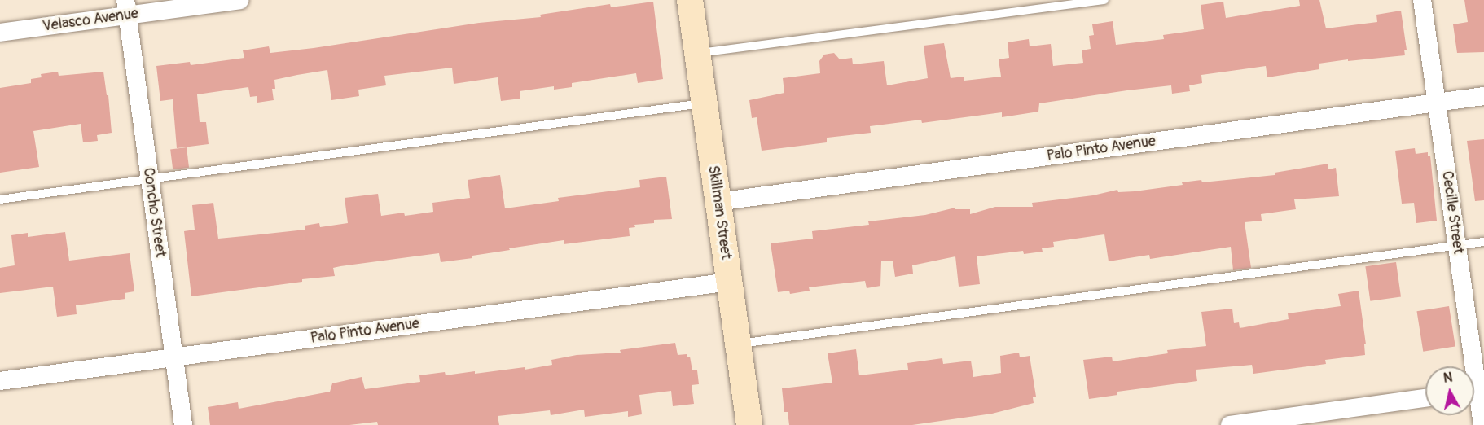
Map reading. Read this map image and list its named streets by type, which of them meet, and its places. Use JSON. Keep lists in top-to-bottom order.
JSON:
{
  "streets": {
    "main road": ["Skillman Street"],
    "street": [
      "Velasco Avenue",
      "Palo Pinto Avenue",
      "Concho Street",
      "Cecille Street"
    ]
  },
  "crossings": [
    ["Velasco Avenue", "Concho Street"],
    ["Palo Pinto Avenue", "Concho Street"],
    ["Palo Pinto Avenue", "Skillman Street"],
    ["Palo Pinto Avenue", "Cecille Street"]
  ],
  "north": "top"
}
